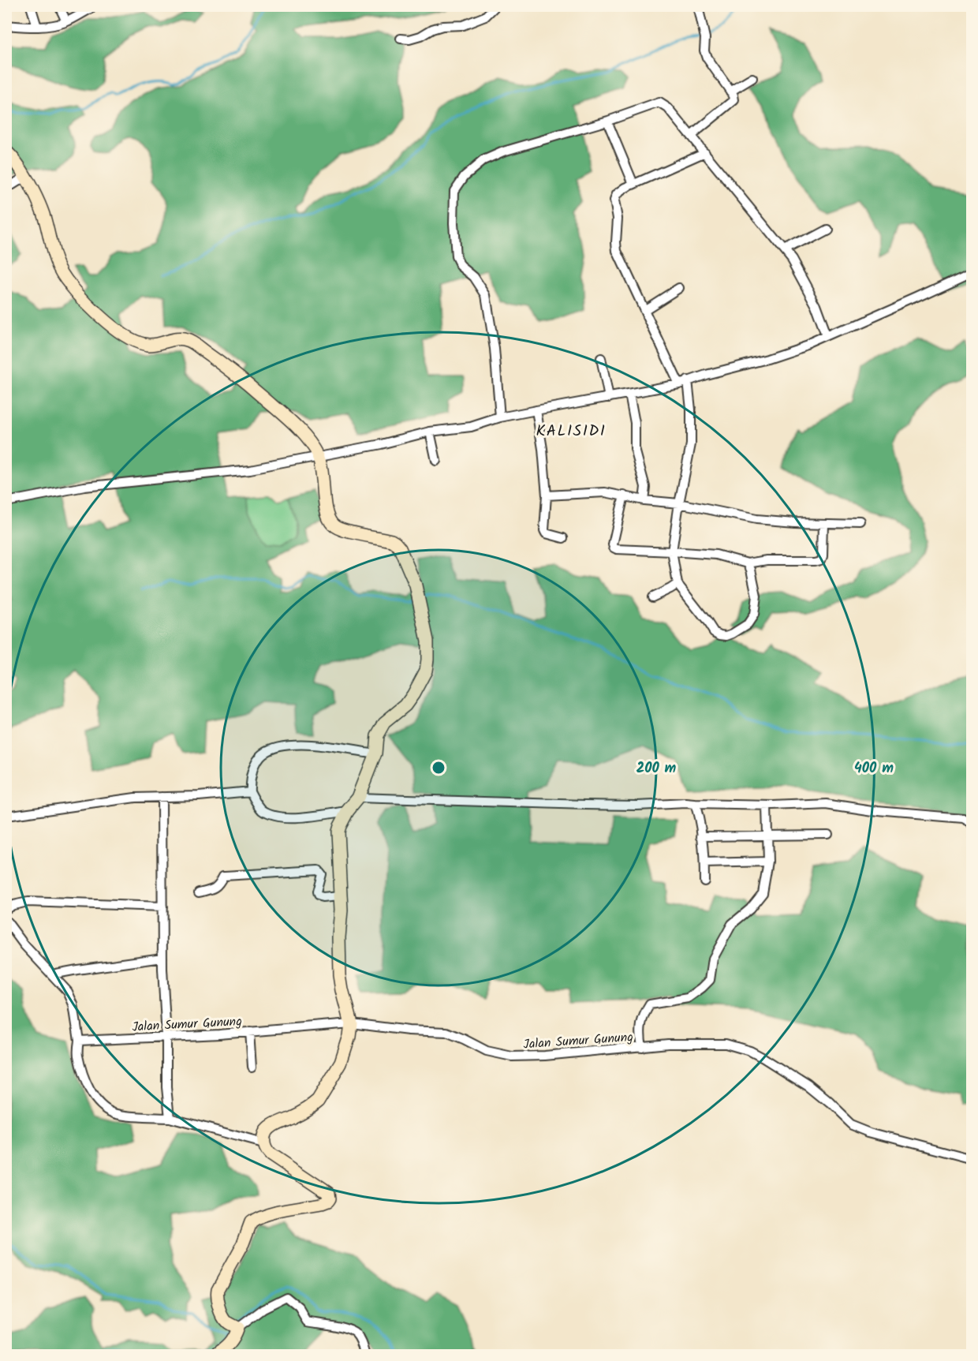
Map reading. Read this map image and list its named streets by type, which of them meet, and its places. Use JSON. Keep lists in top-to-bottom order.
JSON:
{
  "streets": {
    "street": ["Jalan Sumur Gunung"]
  },
  "districts": ["KALISIDI"],
  "rings": ["200 m", "400 m"]
}
